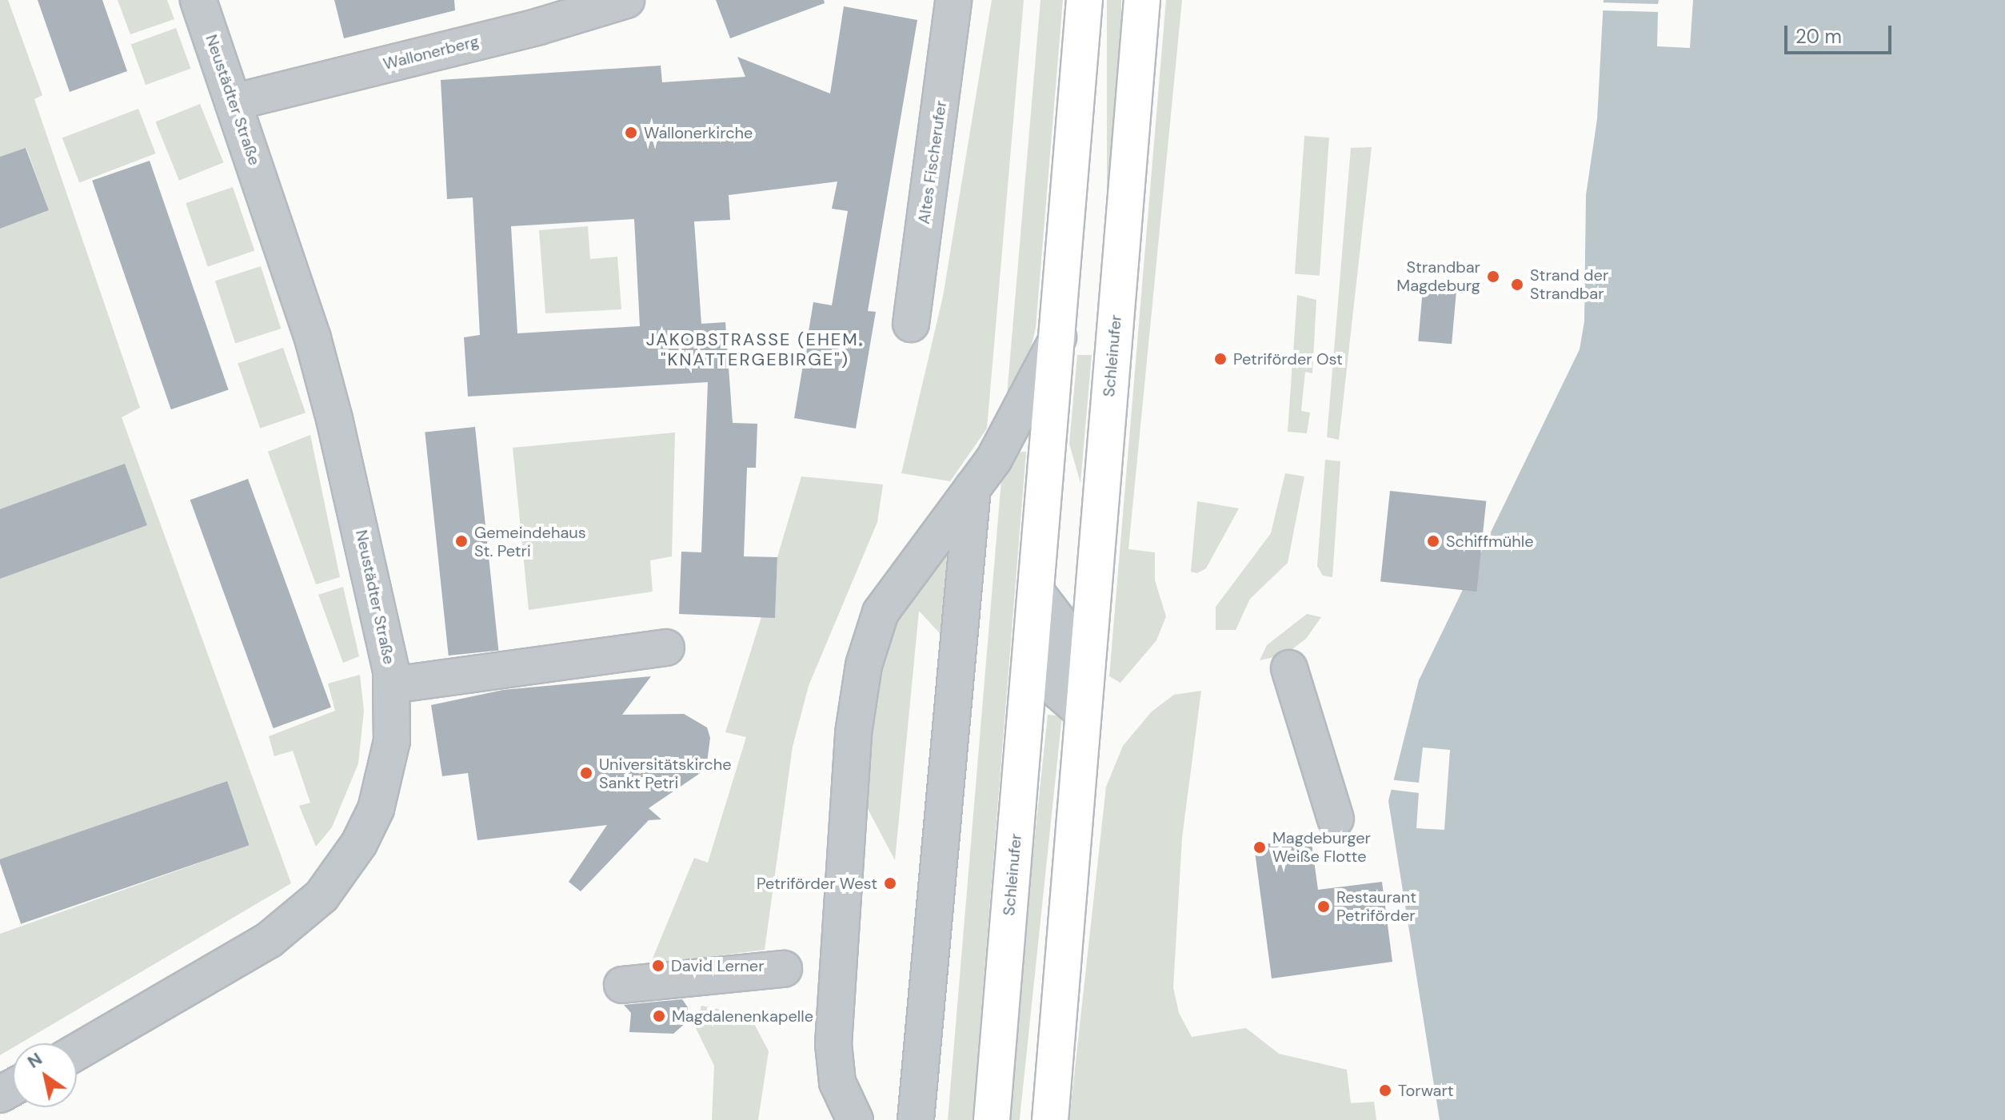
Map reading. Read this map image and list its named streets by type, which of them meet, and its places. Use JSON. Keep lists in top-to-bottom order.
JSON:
{
  "streets": {
    "main road": ["Schleinufer"],
    "street": ["Wallonerberg", "Neustädter Straße", "Altes Fischerufer"]
  },
  "crossings": [
    ["Wallonerberg", "Neustädter Straße"]
  ],
  "districts": ["JAKOBSTRASSE (EHEM. \"KNATTERGEBIRGE\")"],
  "places": [
    "Wallonerkirche",
    "Strandbar Magdeburg",
    "Strand der Strandbar",
    "Petriförder Ost",
    "Gemeindehaus St. Petri",
    "Schiffmühle",
    "Universitätskirche Sankt Petri",
    "Magdeburger Weiße Flotte",
    "Petriförder West",
    "Restaurant Petriförder",
    "David Lerner",
    "Magdalenenkapelle",
    "Torwart"
  ],
  "scale_bar": "20 m",
  "north": "top left"
}
